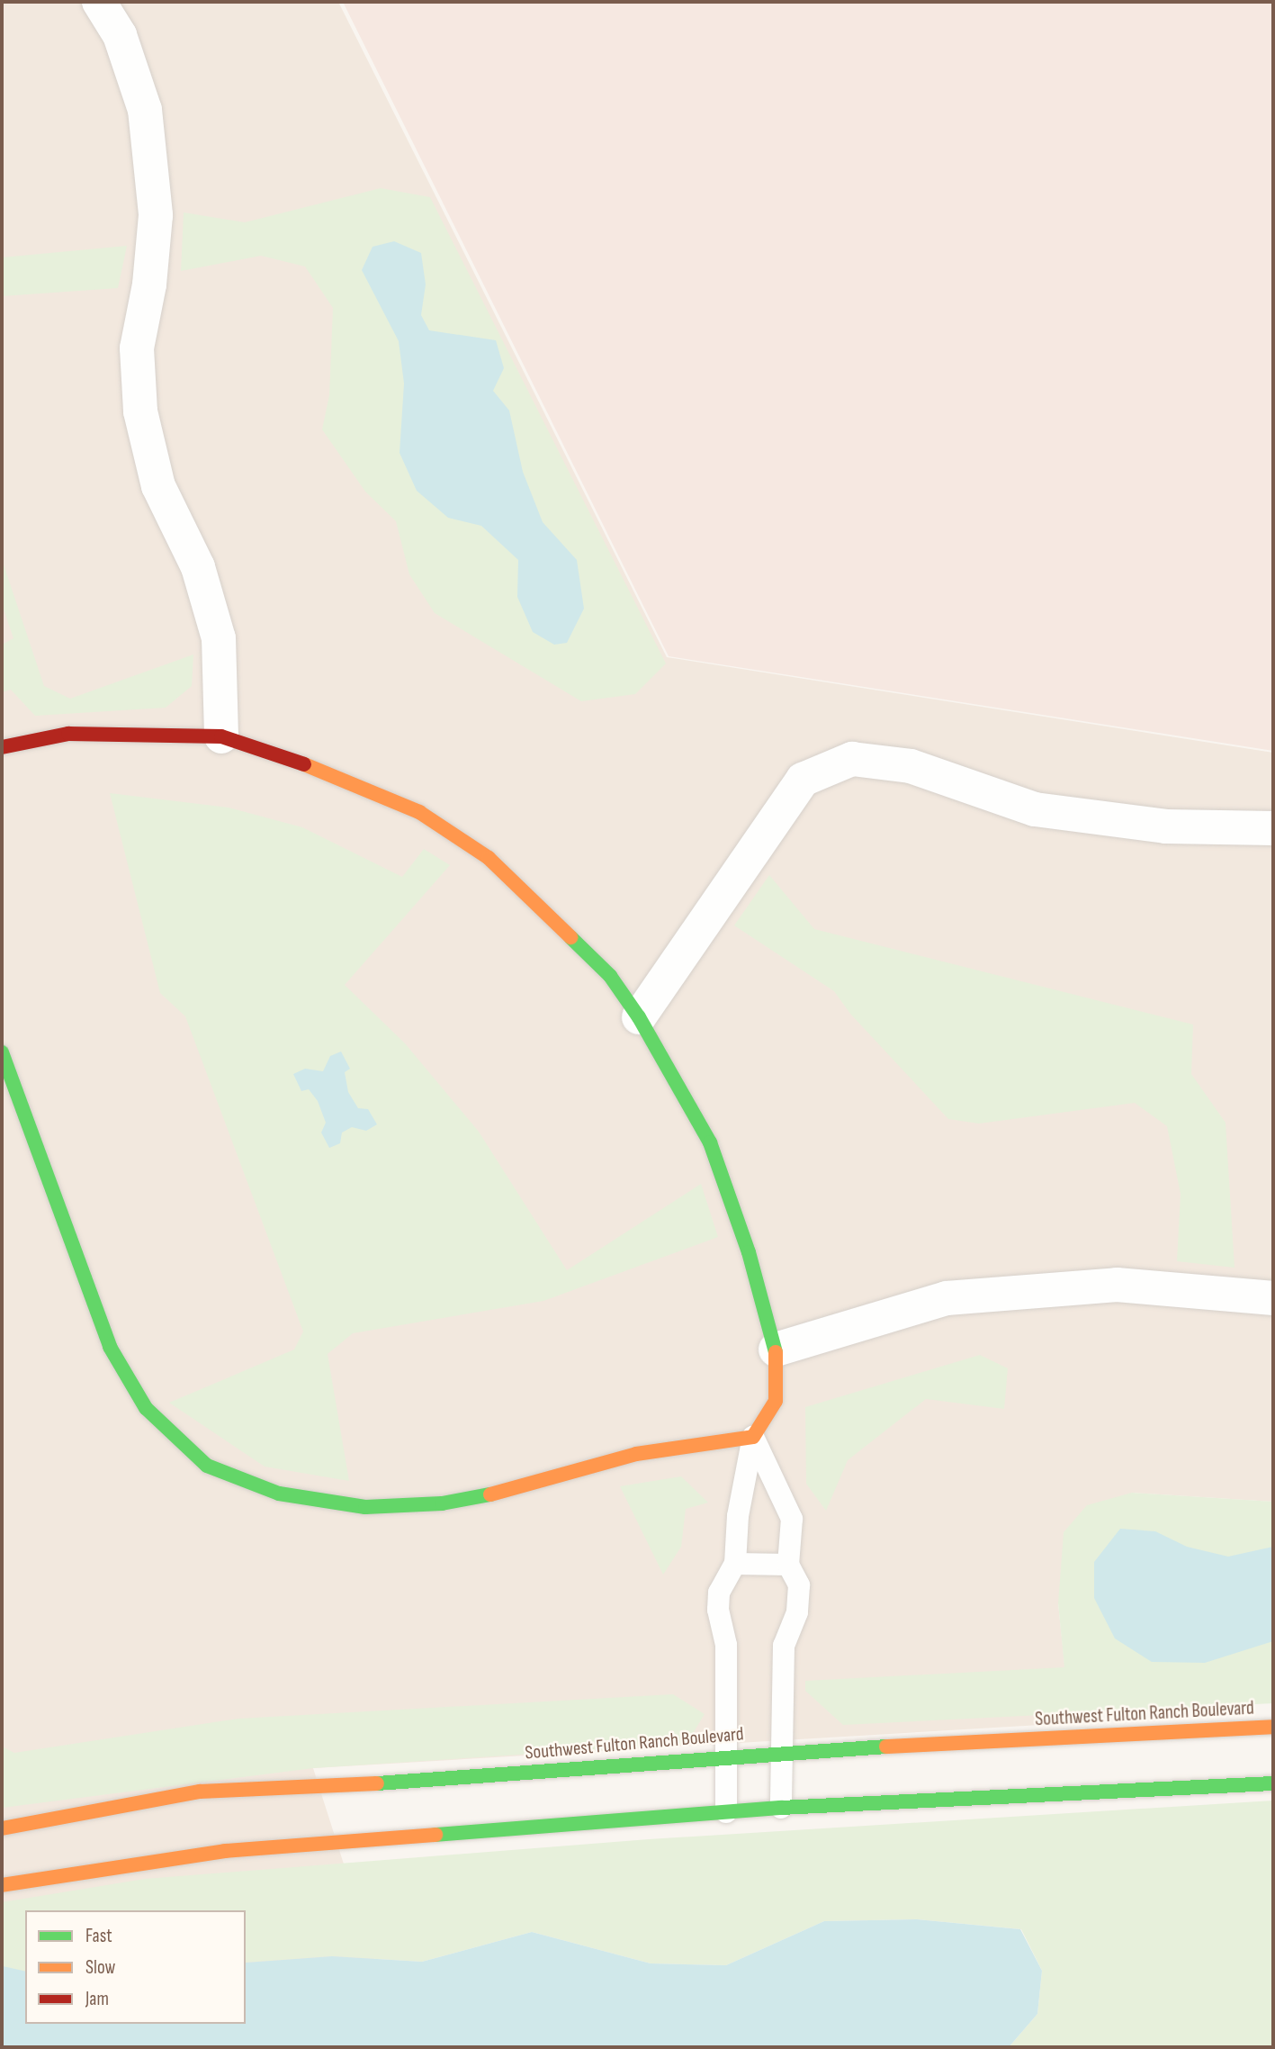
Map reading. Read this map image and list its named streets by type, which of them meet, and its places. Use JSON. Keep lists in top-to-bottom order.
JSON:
{
  "streets": {
    "street": ["Southwest Fulton Ranch Boulevard"]
  },
  "legend": ["Fast", "Slow", "Jam"]
}
